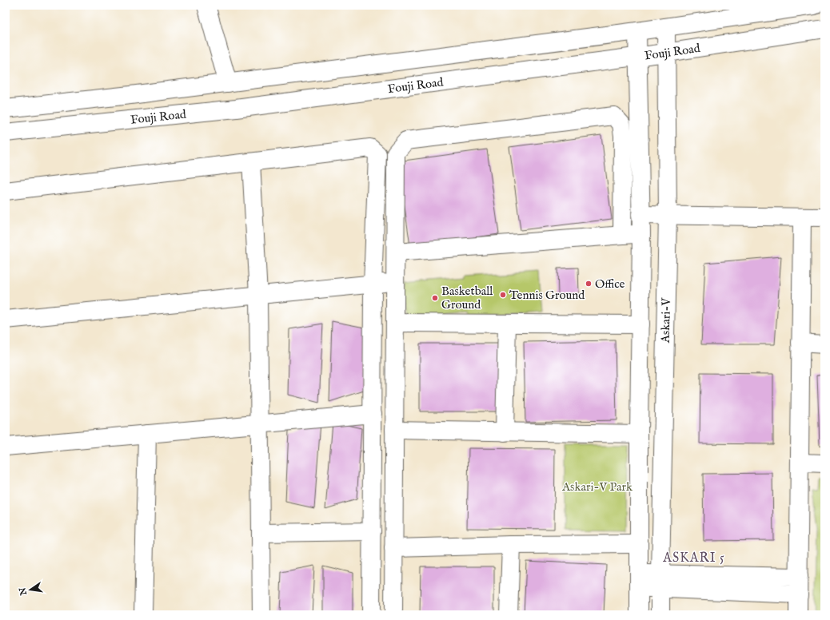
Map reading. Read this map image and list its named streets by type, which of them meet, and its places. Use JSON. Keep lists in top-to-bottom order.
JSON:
{
  "streets": {
    "street": ["Fouji Road", "Askari-V"]
  },
  "crossings": [
    ["Fouji Road", "Askari-V"]
  ],
  "districts": ["ASKARI 5"],
  "parks": ["Askari-V Park"],
  "places": ["Office", "Tennis Ground", "Basketball Ground"],
  "north": "left"
}
